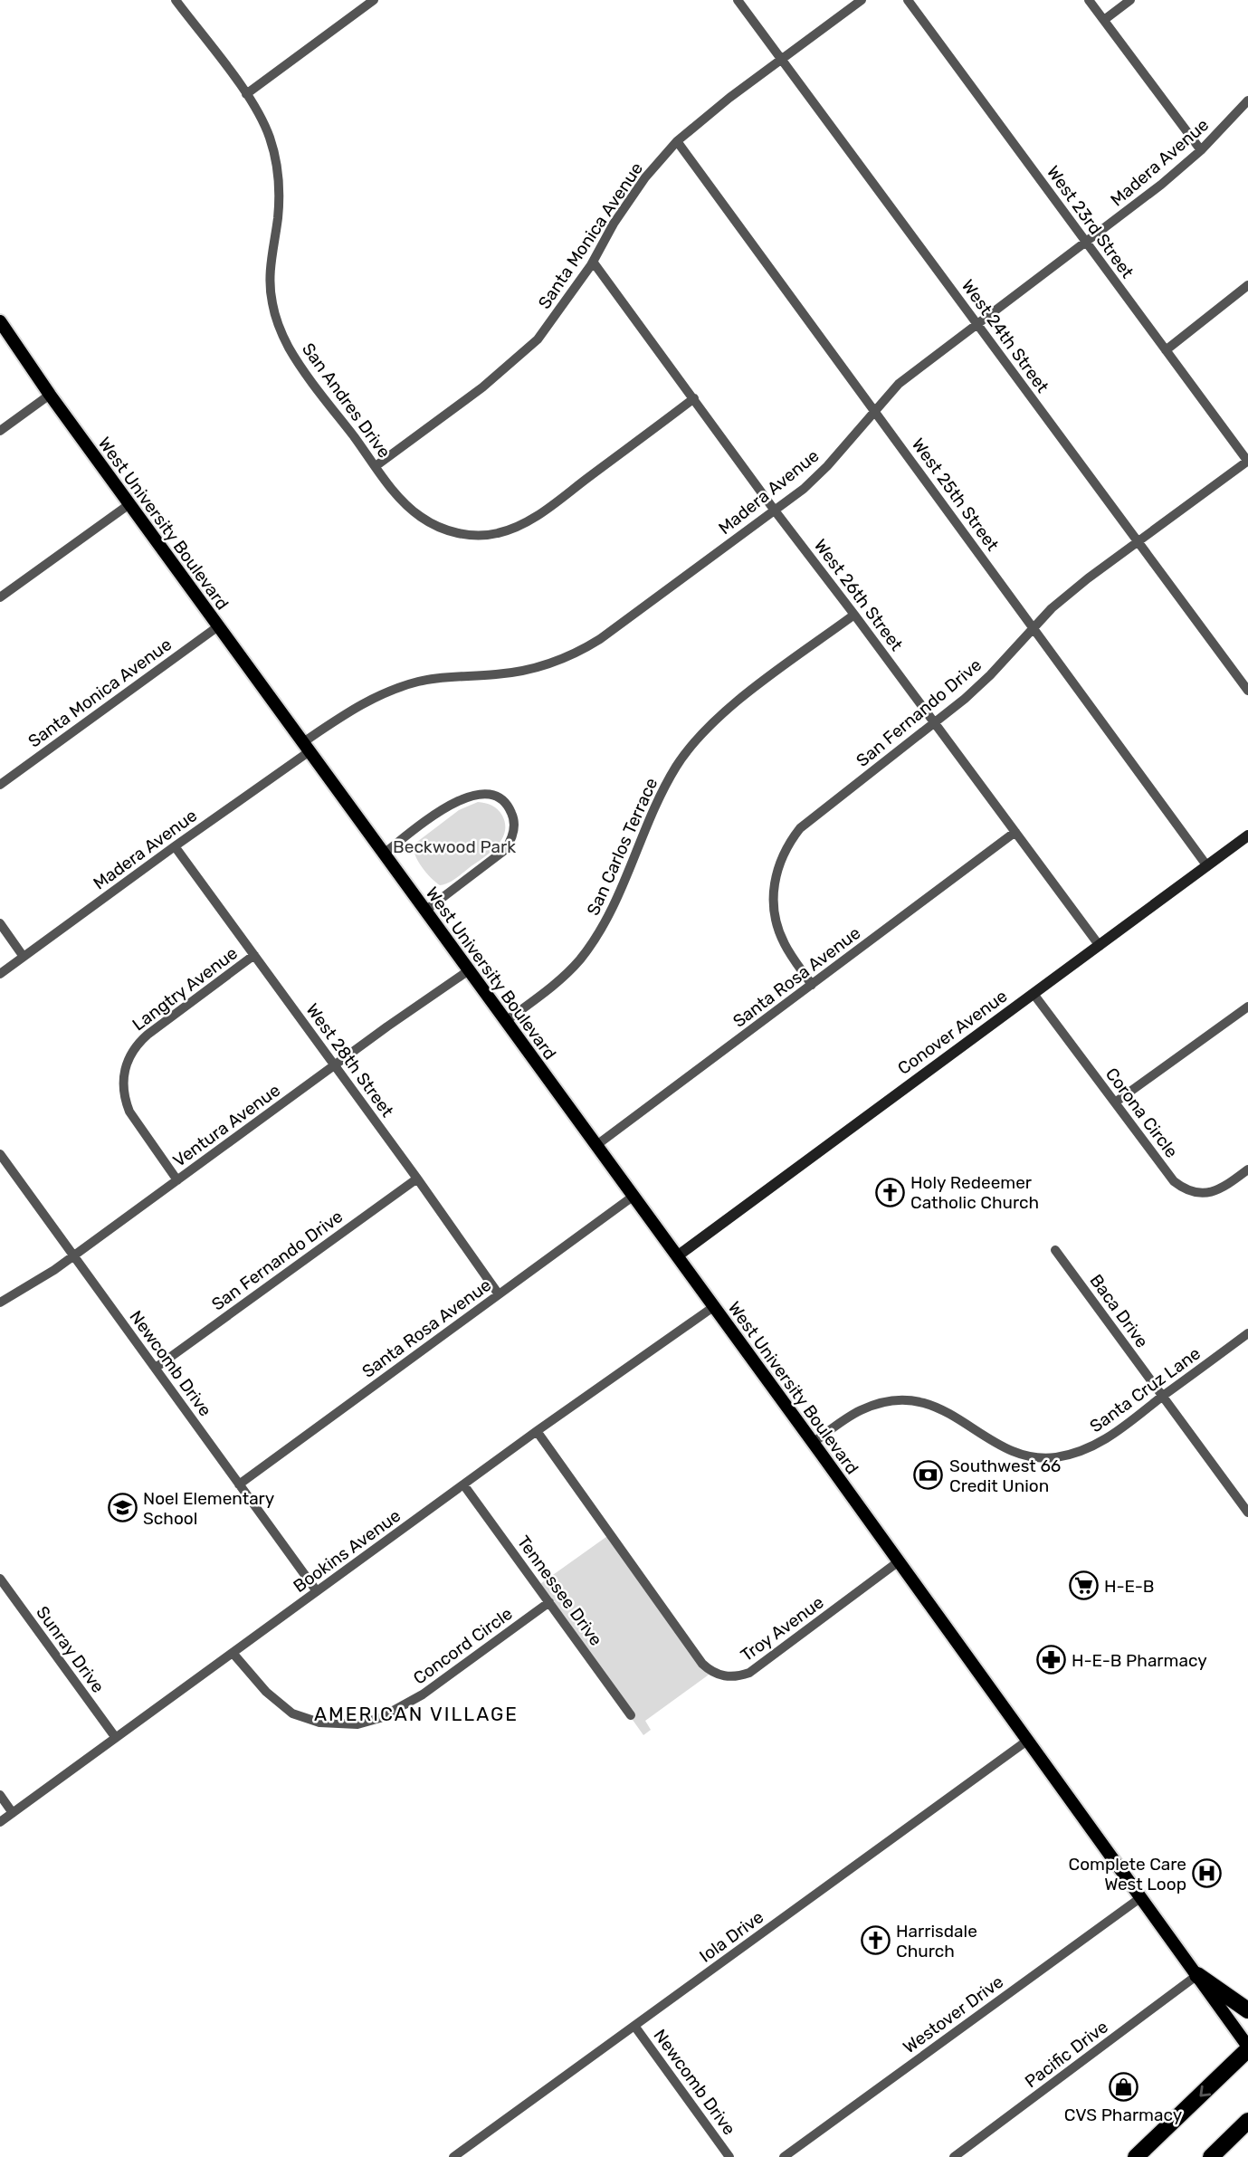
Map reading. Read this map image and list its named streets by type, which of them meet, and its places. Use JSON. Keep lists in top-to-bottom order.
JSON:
{
  "streets": {
    "main road": ["West University Boulevard"],
    "street": [
      "Madera Avenue",
      "West 23rd Street",
      "Santa Monica Avenue",
      "West 24th Street",
      "San Andres Drive",
      "West 25th Street",
      "West 26th Street",
      "San Fernando Drive",
      "San Carlos Terrace",
      "Santa Rosa Avenue",
      "Langtry Avenue",
      "Conover Avenue",
      "West 28th Street",
      "Corona Circle",
      "Ventura Avenue",
      "Baca Drive",
      "Newcomb Drive",
      "Santa Cruz Lane",
      "Bookins Avenue",
      "Tennessee Drive",
      "Troy Avenue",
      "Concord Circle",
      "Sunray Drive",
      "Iola Drive",
      "Westover Drive",
      "Pacific Drive"
    ]
  },
  "crossings": [
    ["Madera Avenue", "West 23rd Street"],
    ["Madera Avenue", "West 24th Street"],
    ["Madera Avenue", "West 25th Street"],
    ["Madera Avenue", "West University Boulevard"],
    ["Madera Avenue", "West 26th Street"],
    ["Madera Avenue", "West 28th Street"],
    ["West 23rd Street", "San Fernando Drive"],
    ["Santa Monica Avenue", "West 24th Street"],
    ["Santa Monica Avenue", "San Andres Drive"],
    ["Santa Monica Avenue", "West 25th Street"],
    ["Santa Monica Avenue", "West University Boulevard"],
    ["Santa Monica Avenue", "West 26th Street"],
    ["West 24th Street", "San Fernando Drive"],
    ["San Andres Drive", "West 26th Street"],
    ["West 25th Street", "San Fernando Drive"],
    ["West 25th Street", "Conover Avenue"],
    ["West University Boulevard", "San Carlos Terrace"],
    ["West University Boulevard", "Santa Rosa Avenue"],
    ["West University Boulevard", "Conover Avenue"],
    ["West University Boulevard", "Ventura Avenue"],
    ["West University Boulevard", "Santa Cruz Lane"],
    ["West University Boulevard", "Bookins Avenue"],
    ["West University Boulevard", "Troy Avenue"],
    ["West University Boulevard", "Iola Drive"],
    ["West University Boulevard", "Westover Drive"],
    ["West University Boulevard", "Pacific Drive"],
    ["West 26th Street", "San Fernando Drive"],
    ["West 26th Street", "San Carlos Terrace"],
    ["West 26th Street", "Santa Rosa Avenue"],
    ["West 26th Street", "Conover Avenue"],
    ["San Fernando Drive", "Santa Rosa Avenue"],
    ["San Fernando Drive", "West 28th Street"],
    ["San Fernando Drive", "Newcomb Drive"],
    ["Santa Rosa Avenue", "West 28th Street"],
    ["Santa Rosa Avenue", "Newcomb Drive"],
    ["Langtry Avenue", "West 28th Street"],
    ["Langtry Avenue", "Ventura Avenue"],
    ["Conover Avenue", "Corona Circle"],
    ["West 28th Street", "Ventura Avenue"],
    ["Ventura Avenue", "Newcomb Drive"],
    ["Baca Drive", "Santa Cruz Lane"],
    ["Newcomb Drive", "Bookins Avenue"],
    ["Newcomb Drive", "Iola Drive"],
    ["Bookins Avenue", "Tennessee Drive"],
    ["Bookins Avenue", "Troy Avenue"],
    ["Bookins Avenue", "Concord Circle"],
    ["Bookins Avenue", "Sunray Drive"],
    ["Tennessee Drive", "Concord Circle"]
  ],
  "districts": ["AMERICAN VILLAGE"],
  "parks": ["Beckwood Park"],
  "places": {
    "church": ["Holy Redeemer Catholic Church", "Harrisdale Church"],
    "bank": ["Southwest 66 Credit Union"],
    "school or university": ["Noel Elementary School"],
    "supermarket": ["H-E-B"],
    "pharmacy": ["H-E-B Pharmacy"],
    "hospital": ["Complete Care West Loop"],
    "shop": ["CVS Pharmacy"]
  }
}
